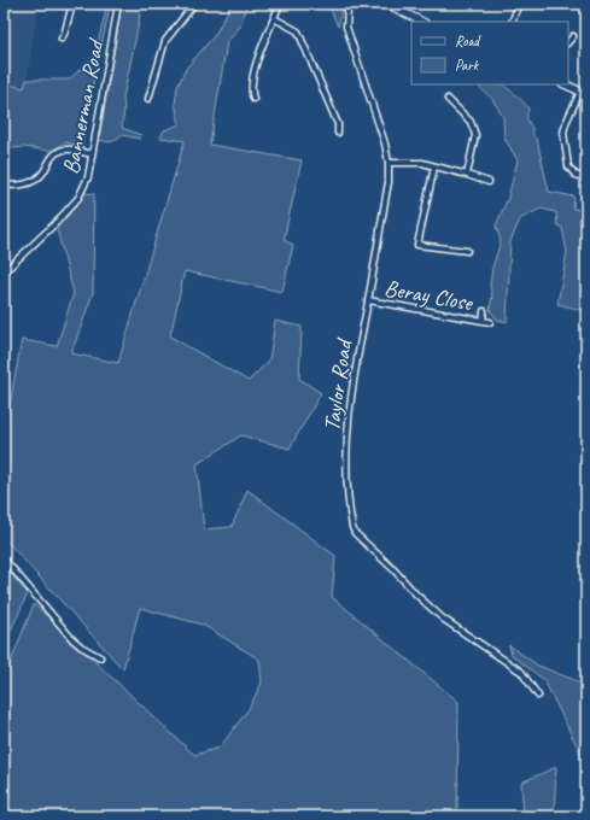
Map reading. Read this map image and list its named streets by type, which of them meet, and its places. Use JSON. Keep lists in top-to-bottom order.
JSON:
{
  "streets": {
    "street": ["Bannerman Road", "Beray Close", "Taylor Road"]
  },
  "crossings": [
    ["Beray Close", "Taylor Road"]
  ],
  "legend": ["Road", "Park"]
}
